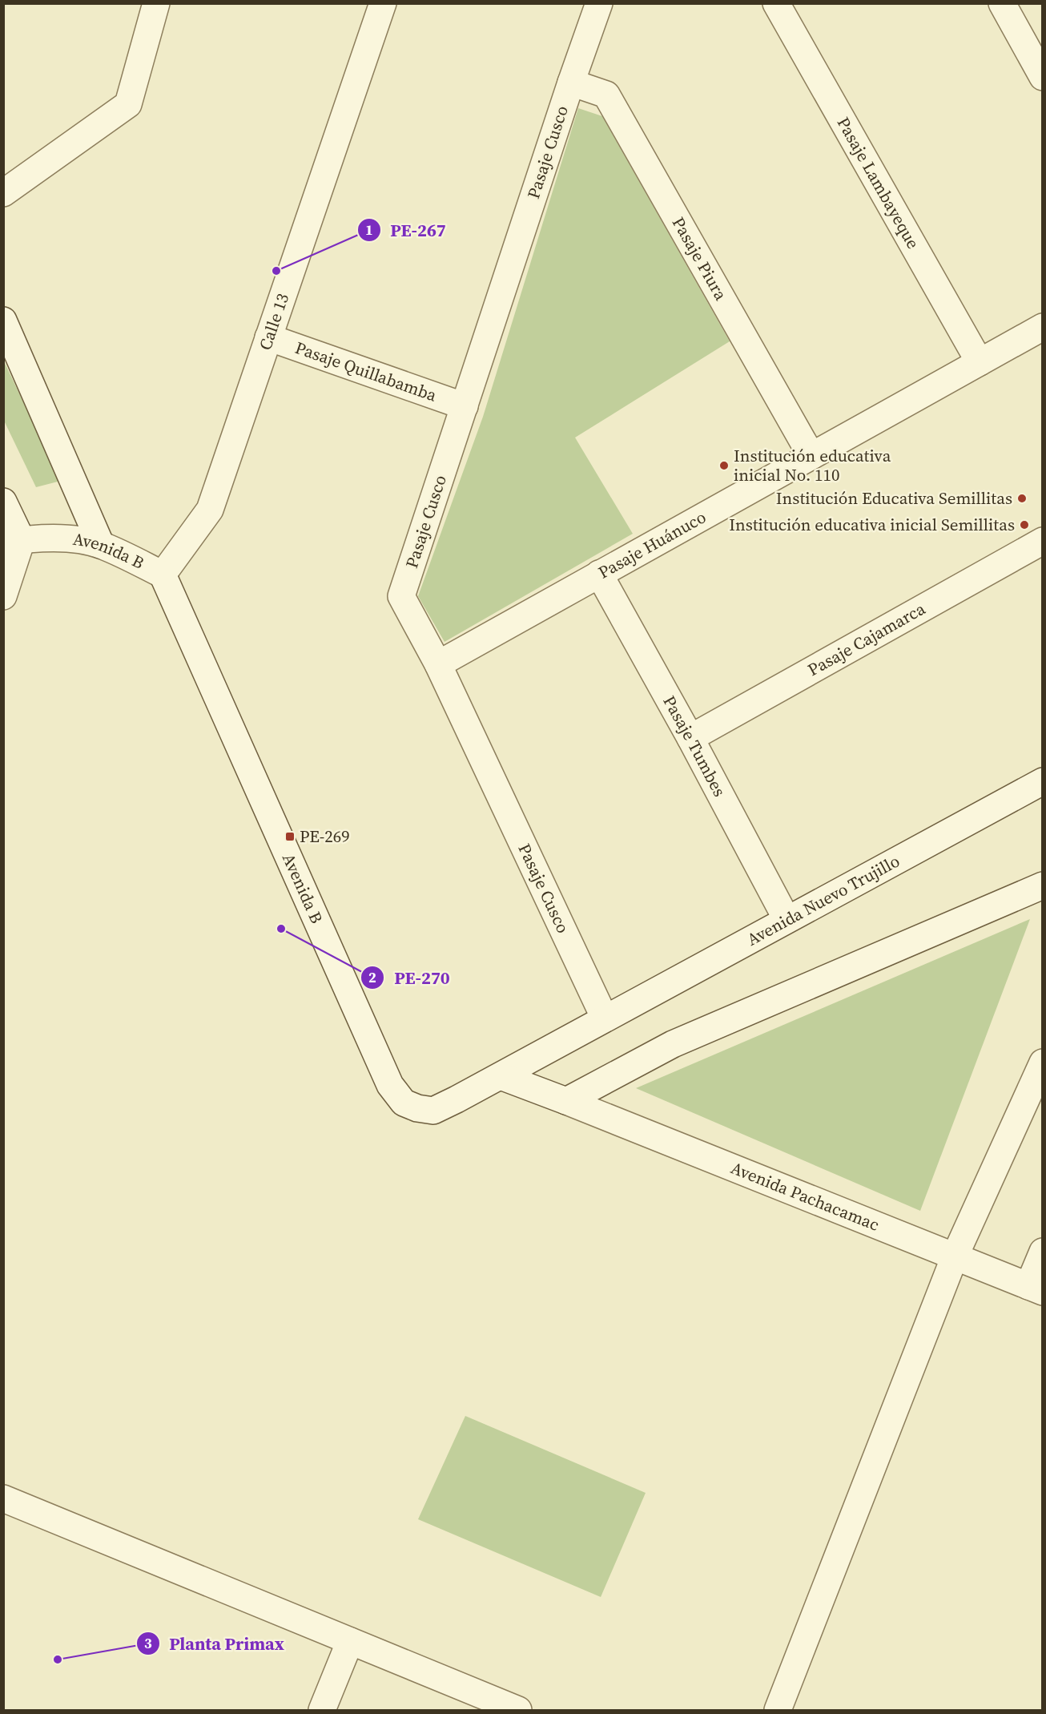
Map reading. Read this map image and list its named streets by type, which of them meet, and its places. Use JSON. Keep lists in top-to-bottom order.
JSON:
{
  "streets": {
    "street": [
      "Pasaje Cusco",
      "Pasaje Lambayeque",
      "Pasaje Piura",
      "Calle 13",
      "Pasaje Quillabamba",
      "Pasaje Huánuco",
      "Avenida B",
      "Pasaje Cajamarca",
      "Pasaje Tumbes",
      "Avenida Nuevo Trujillo",
      "Avenida Pachacamac"
    ]
  },
  "crossings": [
    ["Pasaje Cusco", "Pasaje Piura"],
    ["Pasaje Cusco", "Pasaje Quillabamba"],
    ["Pasaje Cusco", "Pasaje Huánuco"],
    ["Pasaje Cusco", "Avenida B"],
    ["Pasaje Cusco", "Avenida Nuevo Trujillo"],
    ["Pasaje Lambayeque", "Pasaje Huánuco"],
    ["Pasaje Piura", "Pasaje Huánuco"],
    ["Calle 13", "Pasaje Quillabamba"],
    ["Calle 13", "Avenida B"],
    ["Pasaje Huánuco", "Pasaje Tumbes"],
    ["Avenida B", "Avenida Nuevo Trujillo"],
    ["Avenida B", "Avenida Pachacamac"],
    ["Pasaje Cajamarca", "Pasaje Tumbes"],
    ["Pasaje Tumbes", "Avenida Nuevo Trujillo"]
  ],
  "places": {
    "other": [
      "PE-267",
      "Institución educativa inicial No. 110",
      "Institución Educativa Semillitas",
      "Institución educativa inicial Semillitas",
      "PE-270",
      "Planta Primax"
    ],
    "transit": ["PE-269"]
  }
}
